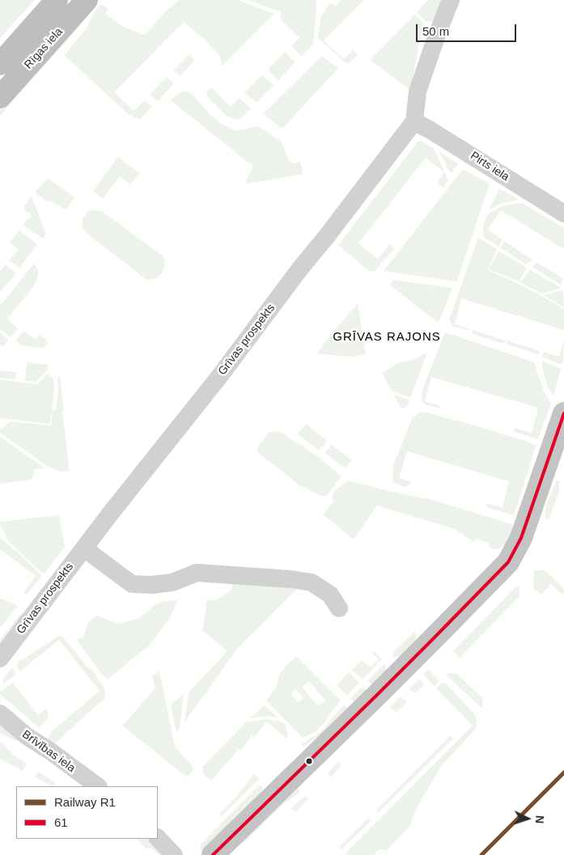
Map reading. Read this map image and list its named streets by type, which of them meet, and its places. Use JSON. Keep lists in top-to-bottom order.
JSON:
{
  "streets": {
    "highway": ["Rīgas iela"],
    "street": ["Pirts iela", "Grīvas prospekts", "Brīvības iela"]
  },
  "crossings": [
    ["Pirts iela", "Grīvas prospekts"]
  ],
  "districts": ["GRĪVAS RAJONS"],
  "lines": ["transit line 61", "rail line R1"],
  "legend": ["Railway R1", "61"],
  "scale_bar": "50 m",
  "north": "right"
}
